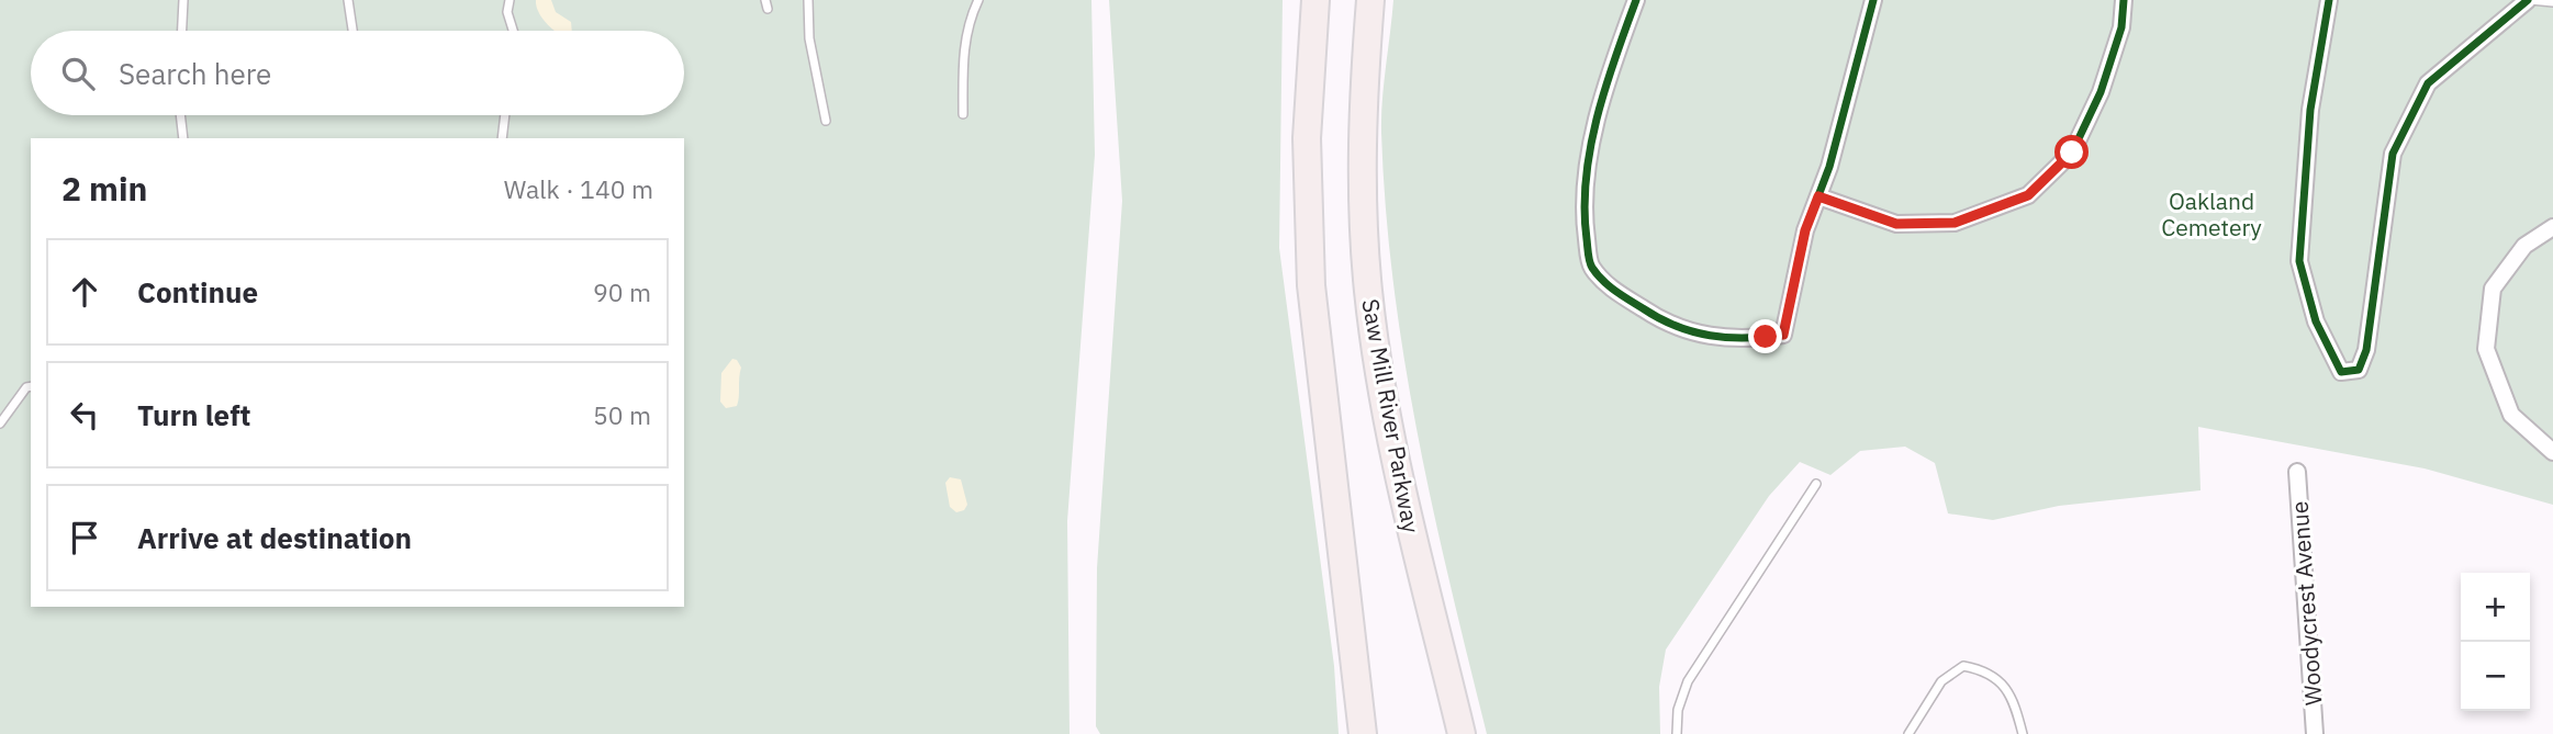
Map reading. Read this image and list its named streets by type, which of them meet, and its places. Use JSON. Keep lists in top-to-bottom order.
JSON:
{
  "streets": {
    "highway": ["Saw Mill River Parkway"],
    "street": ["Woodycrest Avenue"]
  },
  "parks": ["Oakland Cemetery"],
  "page": {
    "search": "Search here",
    "heading": ["2 min", "Walk · 140 m"],
    "list": [
      ["Continue", "90 m"],
      ["Turn left", "50 m"],
      "Arrive at destination"
    ],
    "map_buttons": ["+", "−"]
  }
}
